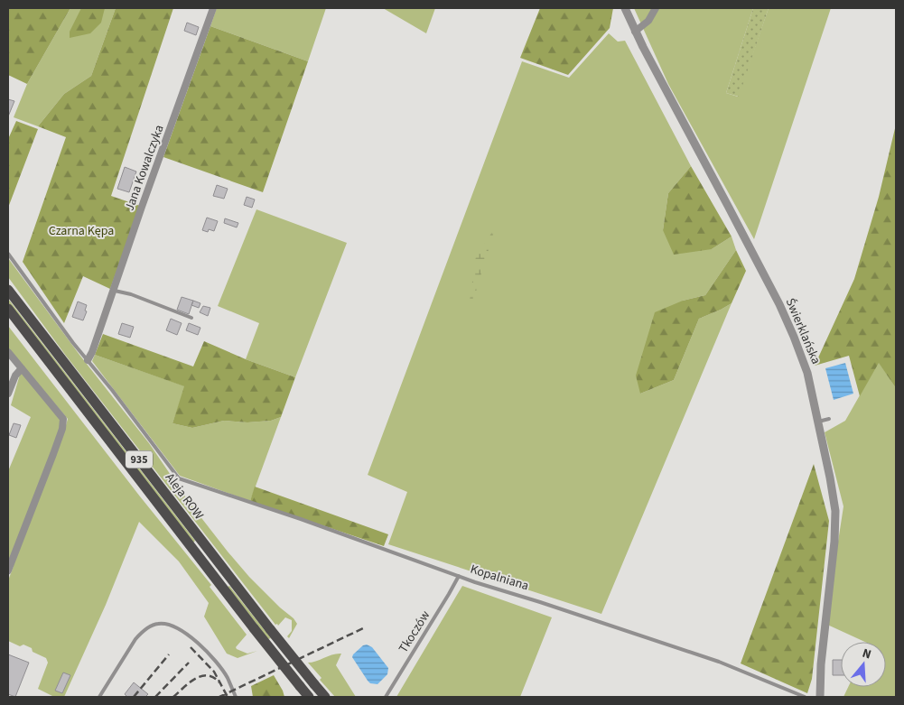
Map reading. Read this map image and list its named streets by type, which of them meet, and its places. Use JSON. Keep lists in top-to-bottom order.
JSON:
{
  "streets": {
    "main road": ["935", "Aleja ROW"],
    "street": ["Jana Kowalczyka", "Świerklańska"],
    "lane": ["Kopalniana", "Tkoczów"]
  },
  "crossings": [
    ["Jana Kowalczyka", "Kopalniana"],
    ["Kopalniana", "Tkoczów"]
  ],
  "parks": ["Czarna Kępa"],
  "north": "top"
}
